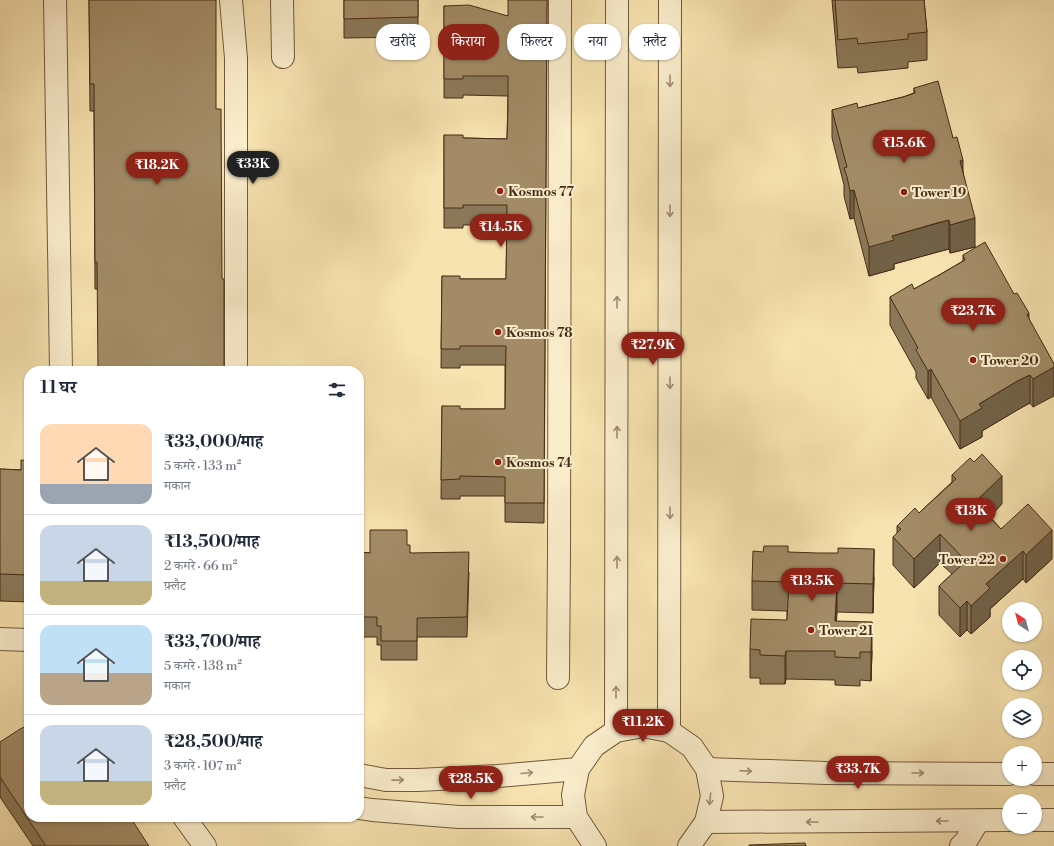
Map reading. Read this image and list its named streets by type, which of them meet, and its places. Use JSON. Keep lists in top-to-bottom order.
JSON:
{
  "places": [
    "Kosmos 77",
    "Tower 19",
    "Kosmos 78",
    "Tower 20",
    "Kosmos 74",
    "Tower 22",
    "Tower 21"
  ],
  "north": "top left",
  "page": {
    "chip": [
      "खरीदें",
      "किराया",
      "फ़िल्टर",
      "नया",
      "फ़्लैट"
    ],
    "price": [
      "₹15.6K",
      "₹33K",
      "₹18.2K",
      "₹14.5K",
      "₹23.7K",
      "₹27.9K",
      "₹13K",
      "₹13.5K",
      "₹11.2K",
      "₹33.7K",
      "₹28.5K"
    ],
    "heading": "11 घर",
    "list": [
      {
        "name": "₹33,000/माह",
        "note": "5 कमरे · 133 m² · मकान"
      },
      {
        "name": "₹13,500/माह",
        "note": "2 कमरे · 66 m² · फ़्लैट"
      },
      {
        "name": "₹33,700/माह",
        "note": "5 कमरे · 138 m² · मकान"
      },
      {
        "name": "₹28,500/माह",
        "note": "3 कमरे · 107 m² · फ़्लैट"
      }
    ],
    "map_buttons": ["+", "−"]
  }
}
